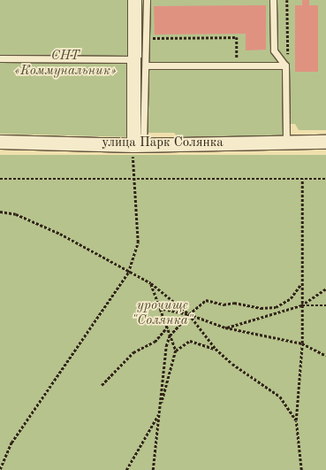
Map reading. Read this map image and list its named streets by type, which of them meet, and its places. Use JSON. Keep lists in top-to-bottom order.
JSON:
{
  "streets": {
    "street": ["улица Парк Солянка"]
  },
  "parks": ["СНТ «Коммунальник»", "урочище \"Солянка\""]
}
